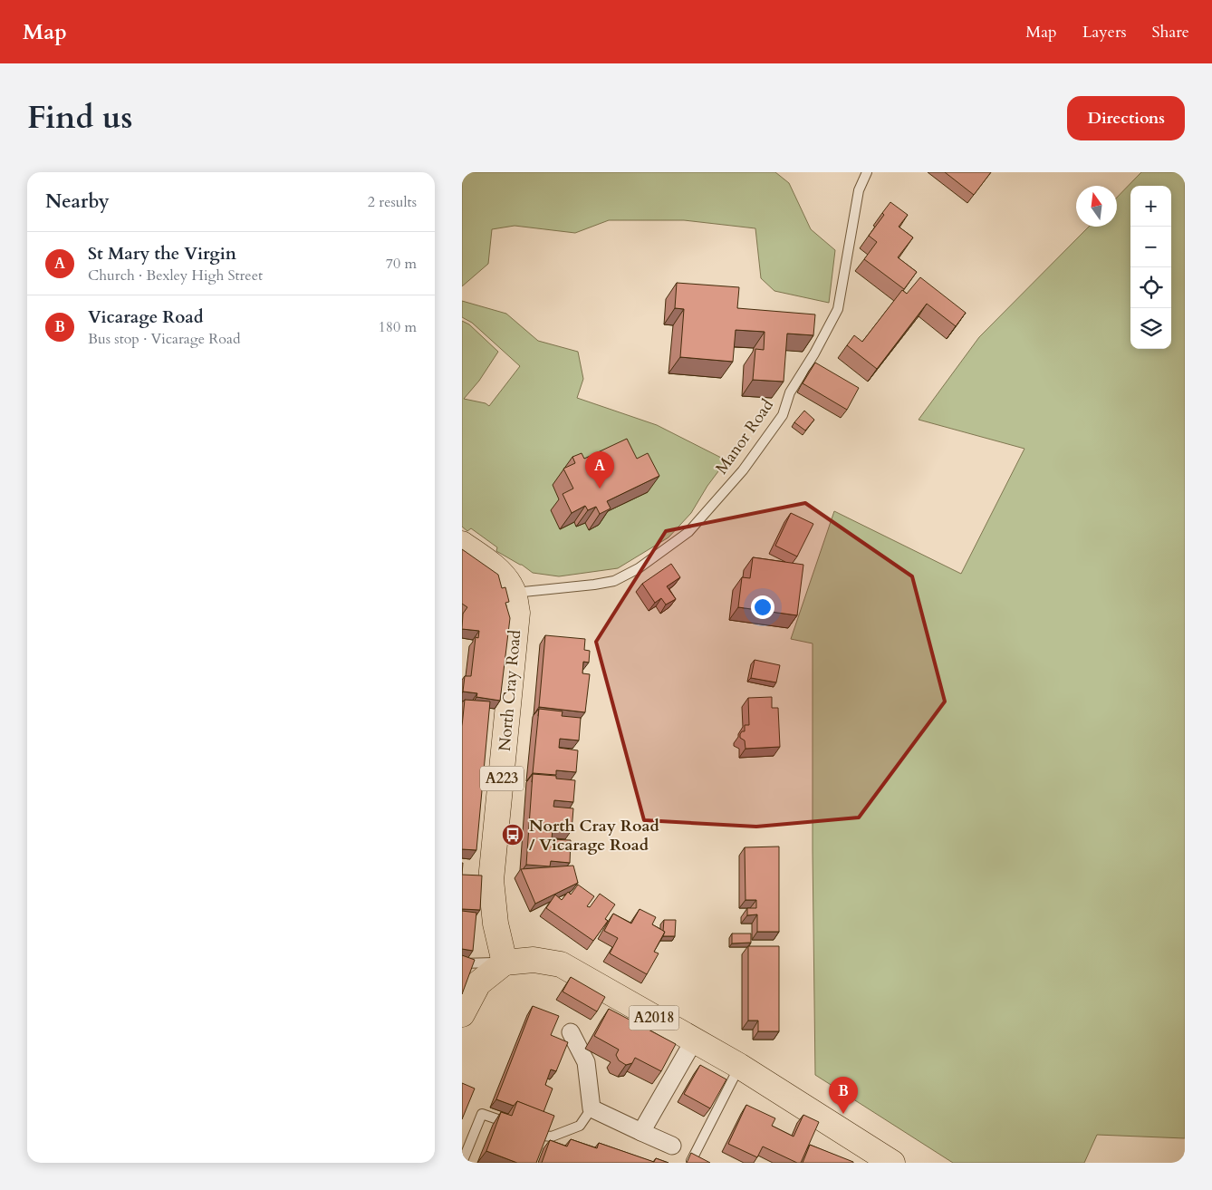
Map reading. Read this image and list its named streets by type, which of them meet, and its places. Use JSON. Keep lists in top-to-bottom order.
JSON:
{
  "streets": {
    "main road": ["North Cray Road", "A223", "A2018"],
    "lane": ["Manor Road"]
  },
  "crossings": [
    ["Manor Road", "North Cray Road"],
    ["Manor Road", "A223"],
    ["North Cray Road", "A223"],
    ["North Cray Road", "A2018"]
  ],
  "places": {
    "bus stop": ["North Cray Road / Vicarage Road"]
  },
  "north": "top",
  "page": {
    "header": "Map",
    "nav": ["Map", "Layers", "Share"],
    "title": "Find us",
    "buttons": "Directions",
    "heading": ["Nearby", "2 results"],
    "map_buttons": ["+", "−"],
    "list": [
      {
        "mark": "A",
        "name": "St Mary the Virgin",
        "note": "Church · Bexley High Street",
        "value": "70 m"
      },
      {
        "mark": "B",
        "name": "Vicarage Road",
        "note": "Bus stop · Vicarage Road",
        "value": "180 m"
      }
    ],
    "pins": ["A", "B"]
  }
}
